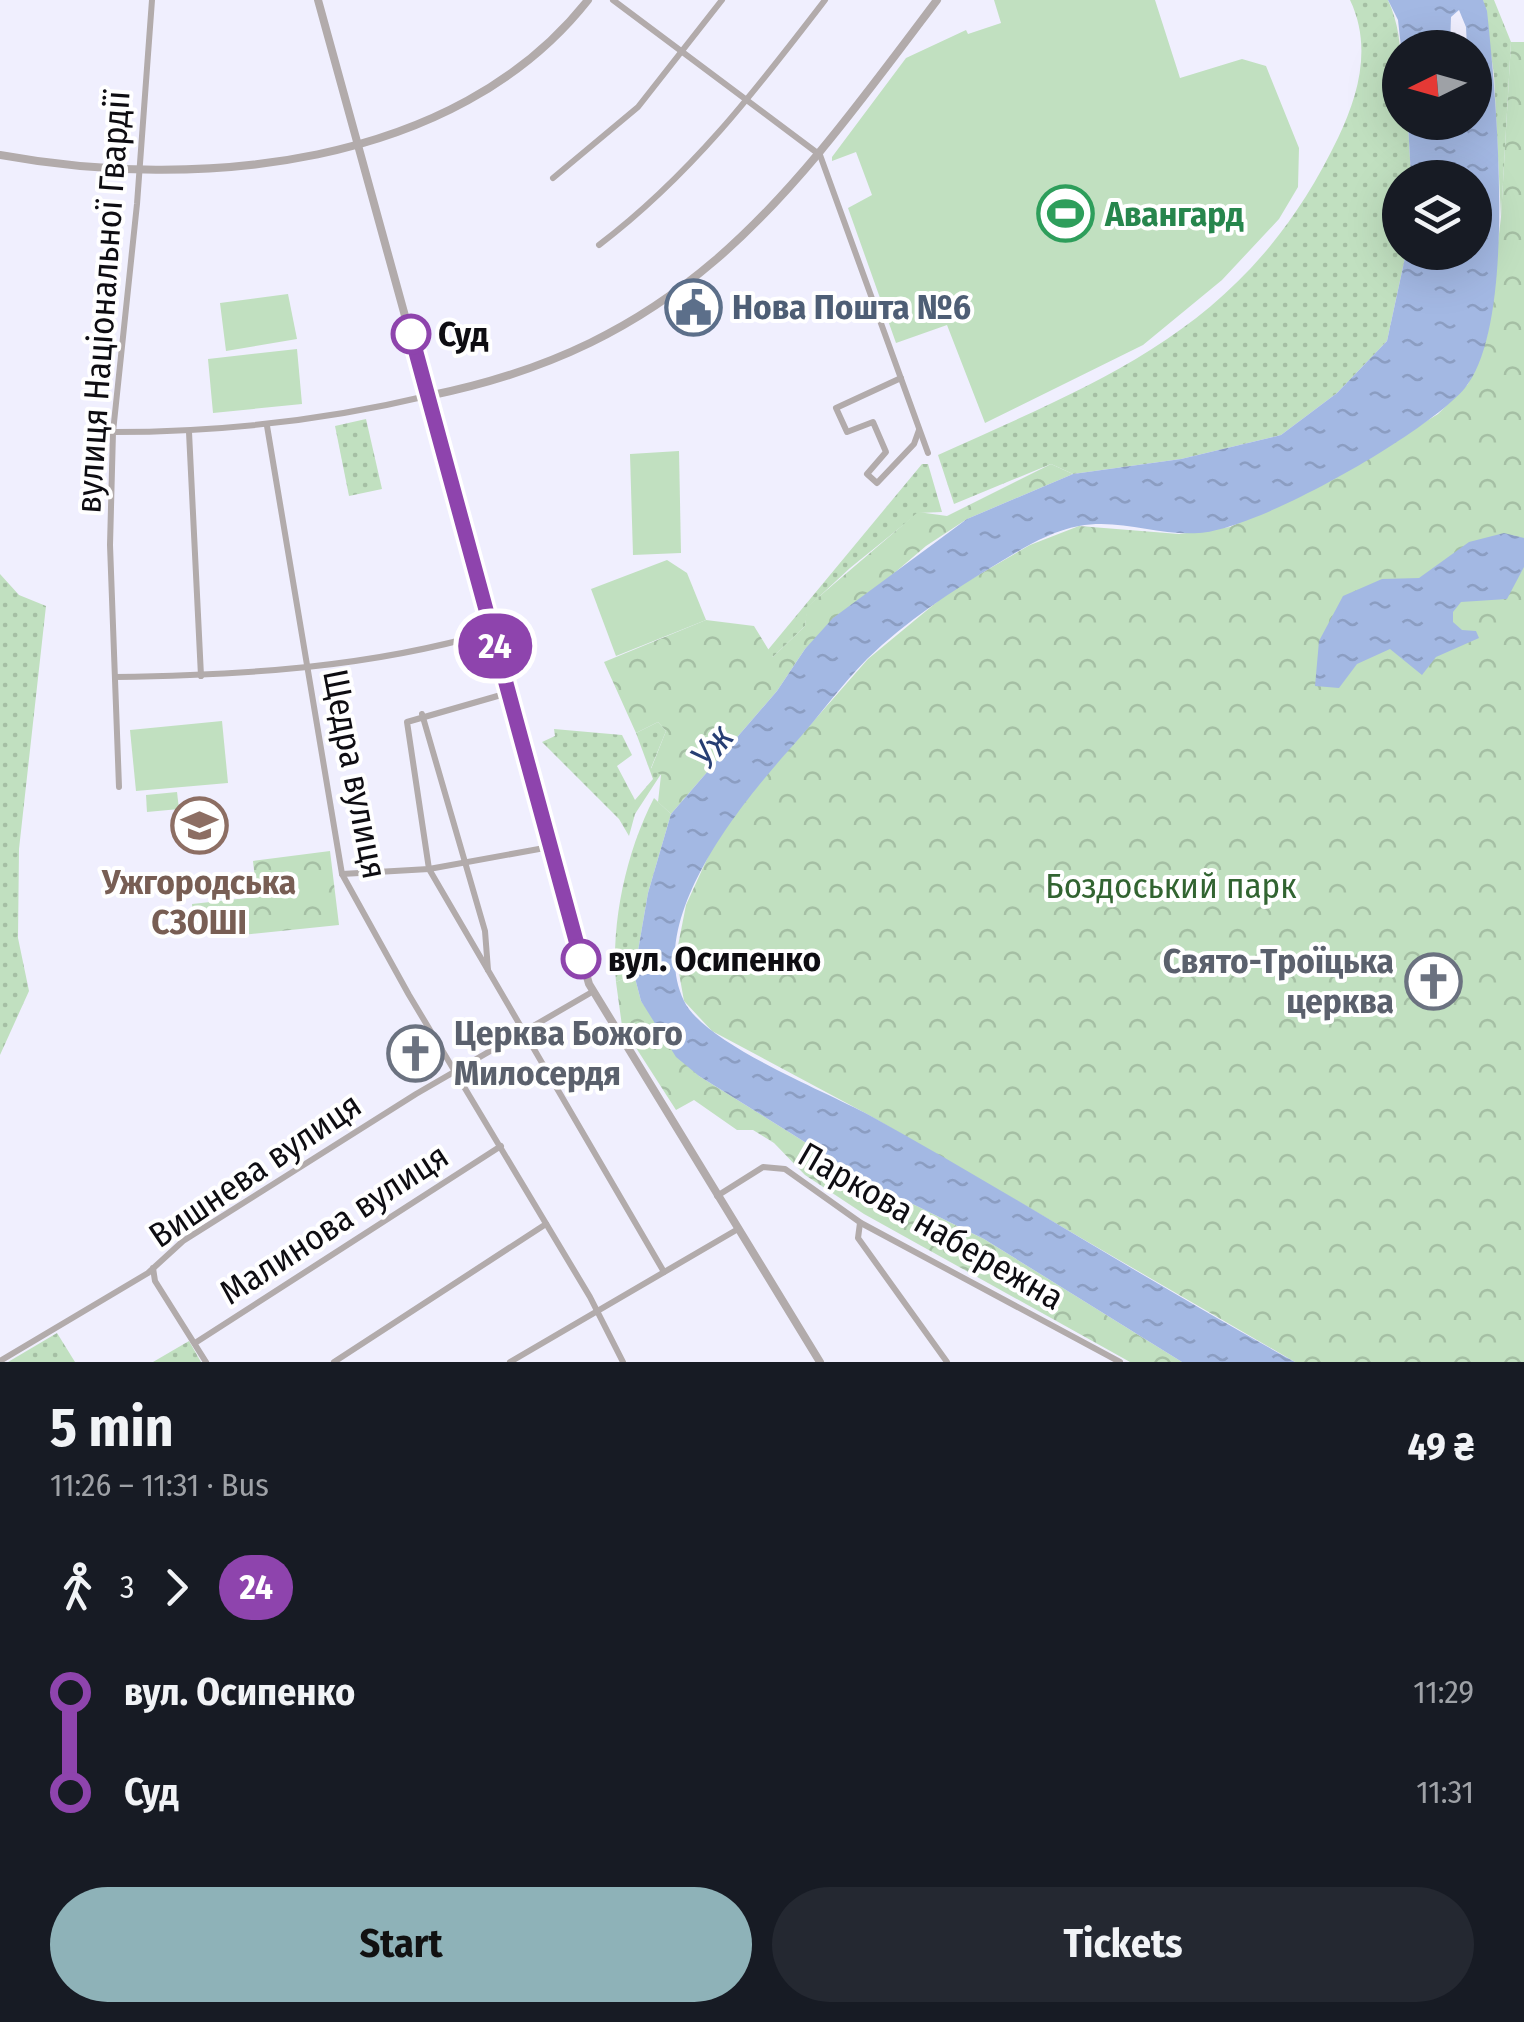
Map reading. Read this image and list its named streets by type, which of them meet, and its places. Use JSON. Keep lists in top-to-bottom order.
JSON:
{
  "streets": {
    "street": [
      "вулиця Національної Гвардії",
      "Щедра вулиця",
      "Вишнева вулиця",
      "Малинова вулиця",
      "Паркова набережна"
    ]
  },
  "crossings": [
    ["Щедра вулиця", "Вишнева вулиця"],
    ["Щедра вулиця", "Малинова вулиця"]
  ],
  "water": ["Уж"],
  "parks": ["Боздоський парк"],
  "places": {
    "sports": ["Авангард"],
    "public building": ["Нова Пошта №6"],
    "other": ["Суд", "вул. Осипенко"],
    "school or university": ["Ужгородська СЗОШІ"],
    "church": ["Свято-Троїцька церква", "Церква Божого Милосердя"]
  },
  "lines": ["bus line 24"],
  "north": "left",
  "page": {
    "on_map": "24",
    "heading": ["5 min", "11:26 – 11:31 · Bus", "49 ₴"],
    "legs": ["3", "24"],
    "list": [
      {
        "name": "вул. Осипенко",
        "value": "11:29"
      },
      {
        "name": "Суд",
        "value": "11:31"
      }
    ],
    "buttons": ["Start", "Tickets"]
  }
}
